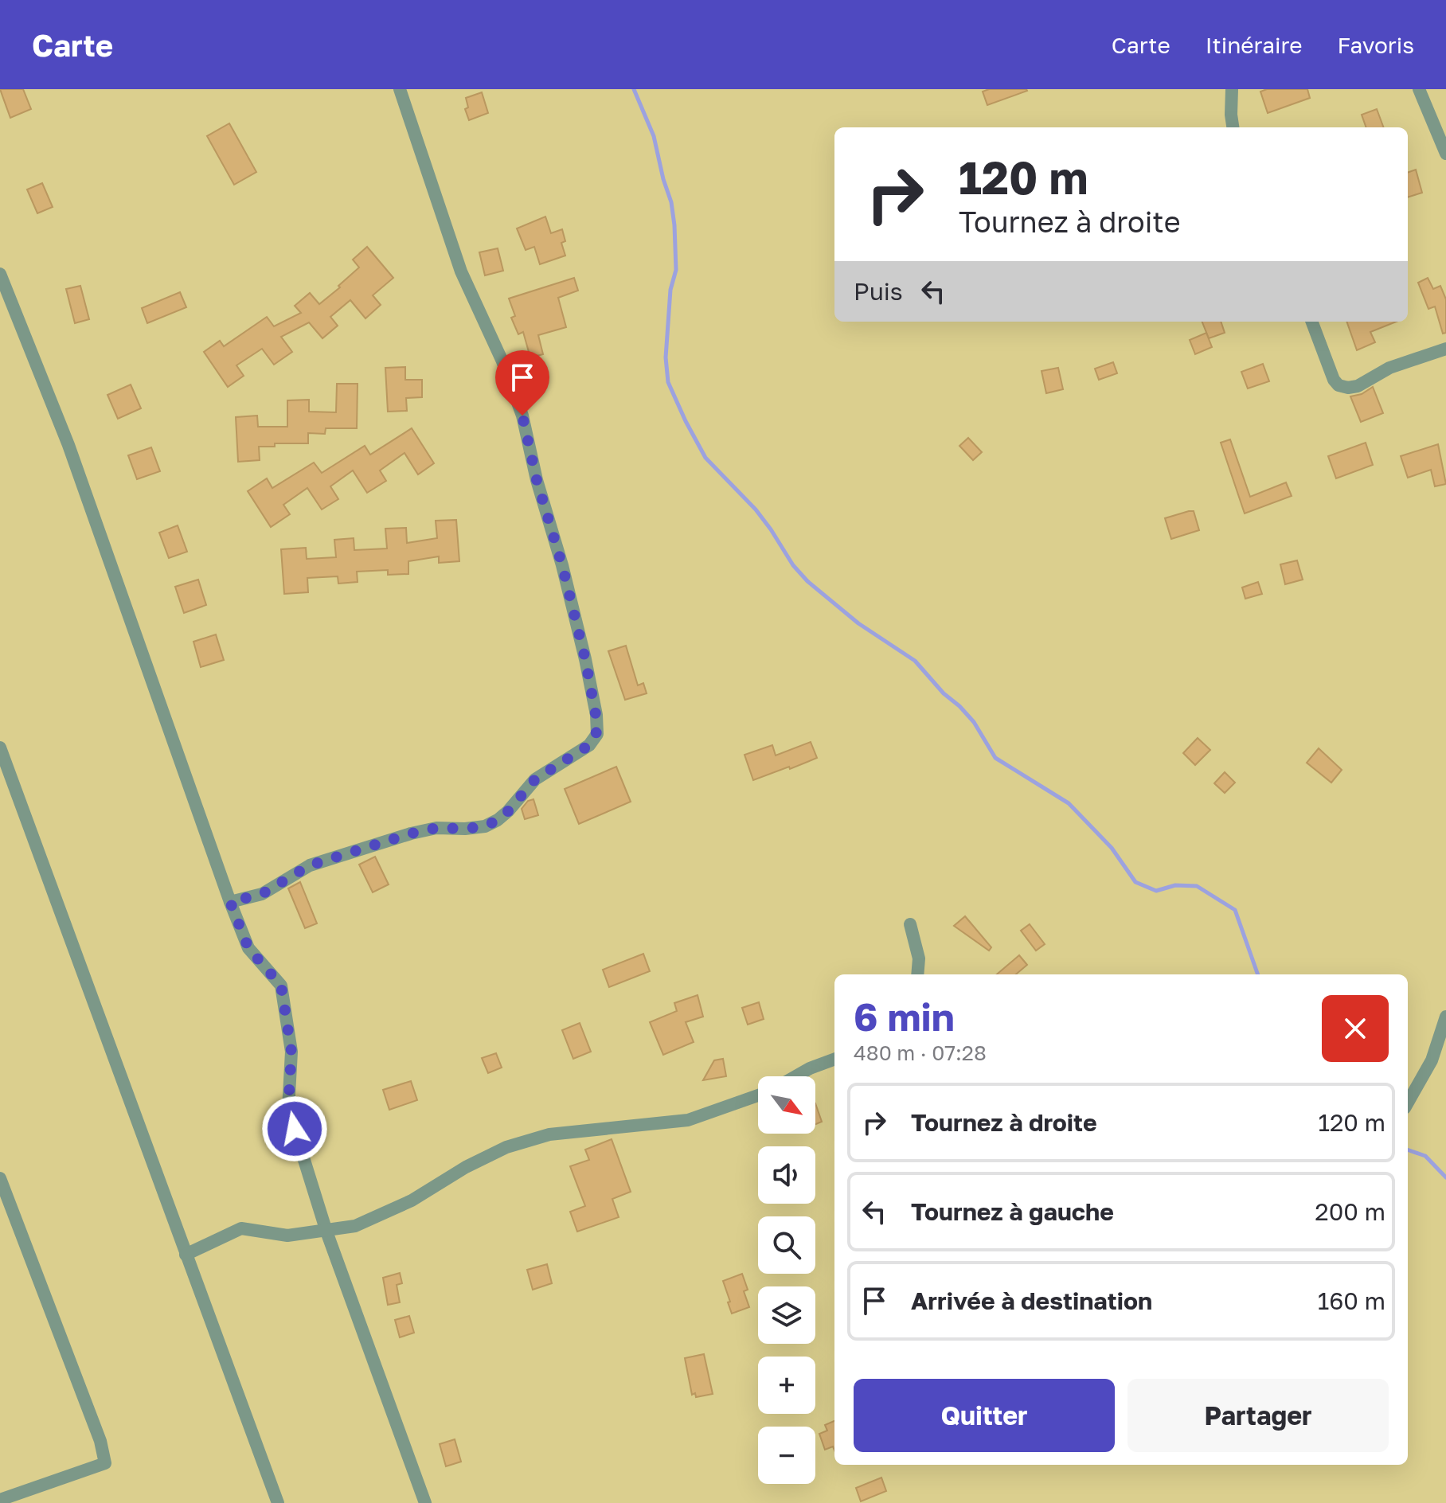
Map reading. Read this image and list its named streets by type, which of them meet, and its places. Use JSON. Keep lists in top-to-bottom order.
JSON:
{
  "north": "bottom right",
  "page": {
    "header": "Carte",
    "nav": ["Carte", "Itinéraire", "Favoris"],
    "turn": ["120 m", "Tournez à droite"],
    "then": "Puis",
    "heading": ["6 min", "480 m · 07:28"],
    "map_buttons": ["+", "−"],
    "list": [
      {
        "name": "Tournez à droite",
        "value": "120 m"
      },
      {
        "name": "Tournez à gauche",
        "value": "200 m"
      },
      {
        "name": "Arrivée à destination",
        "value": "160 m"
      }
    ],
    "buttons": ["Quitter", "Partager"]
  }
}
